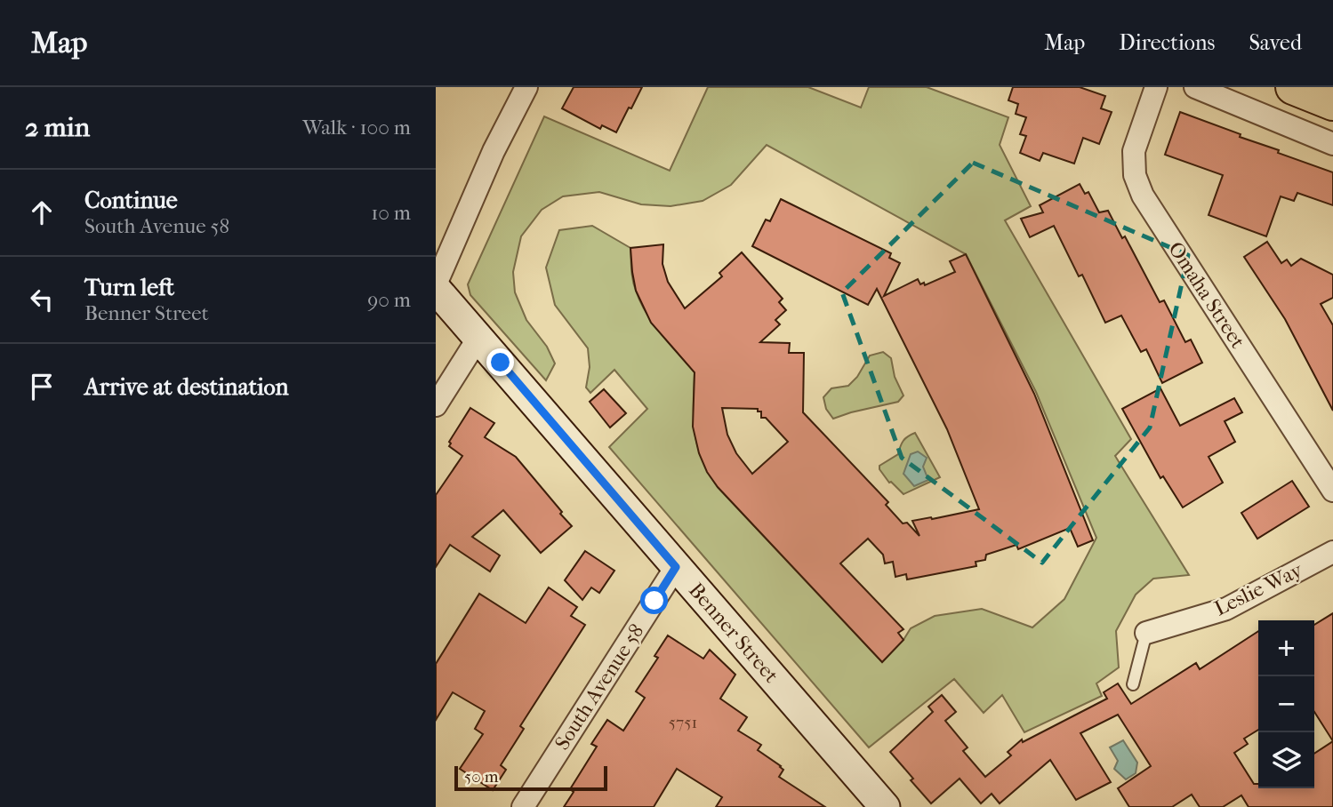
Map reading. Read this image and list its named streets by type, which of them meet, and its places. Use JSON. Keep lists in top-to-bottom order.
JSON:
{
  "streets": {
    "street": [
      "Omaha Street",
      "Leslie Way",
      "Benner Street",
      "South Avenue 58"
    ]
  },
  "crossings": [
    ["Benner Street", "South Avenue 58"]
  ],
  "house_numbers": ["5751"],
  "scale_bar": "50 m",
  "page": {
    "header": "Map",
    "nav": ["Map", "Directions", "Saved"],
    "heading": ["2 min", "Walk · 100 m"],
    "list": [
      ["Continue", "South Avenue 58", "10 m"],
      ["Turn left", "Benner Street", "90 m"],
      "Arrive at destination"
    ],
    "map_buttons": ["+", "−"],
    "scale": "50 m"
  }
}
